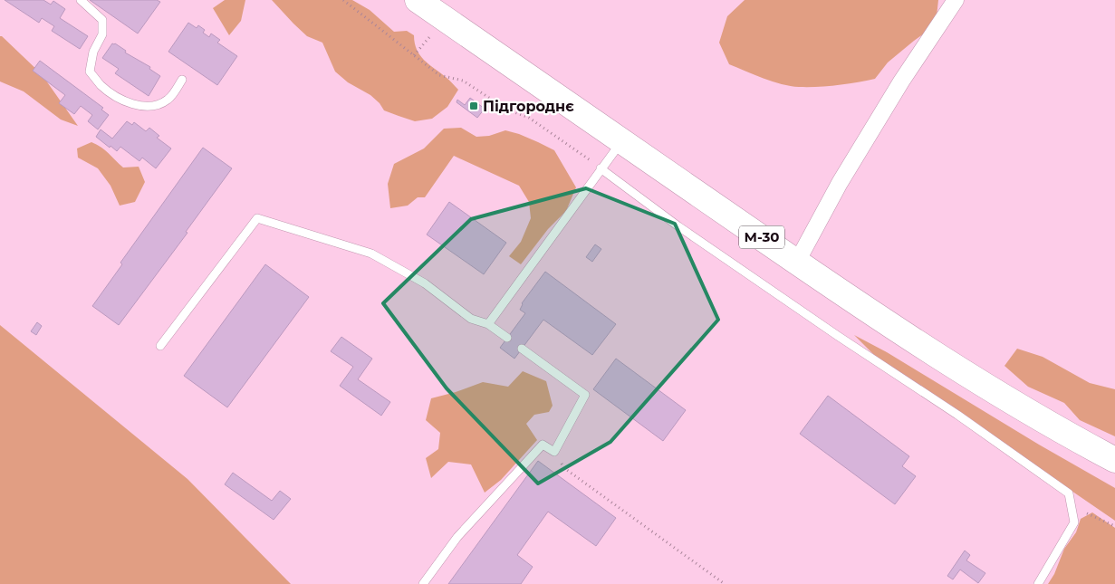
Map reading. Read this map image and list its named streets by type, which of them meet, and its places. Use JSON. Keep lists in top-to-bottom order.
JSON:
{
  "streets": {
    "highway": ["М-30"]
  },
  "places": {
    "transit": ["Підгороднє"]
  }
}
